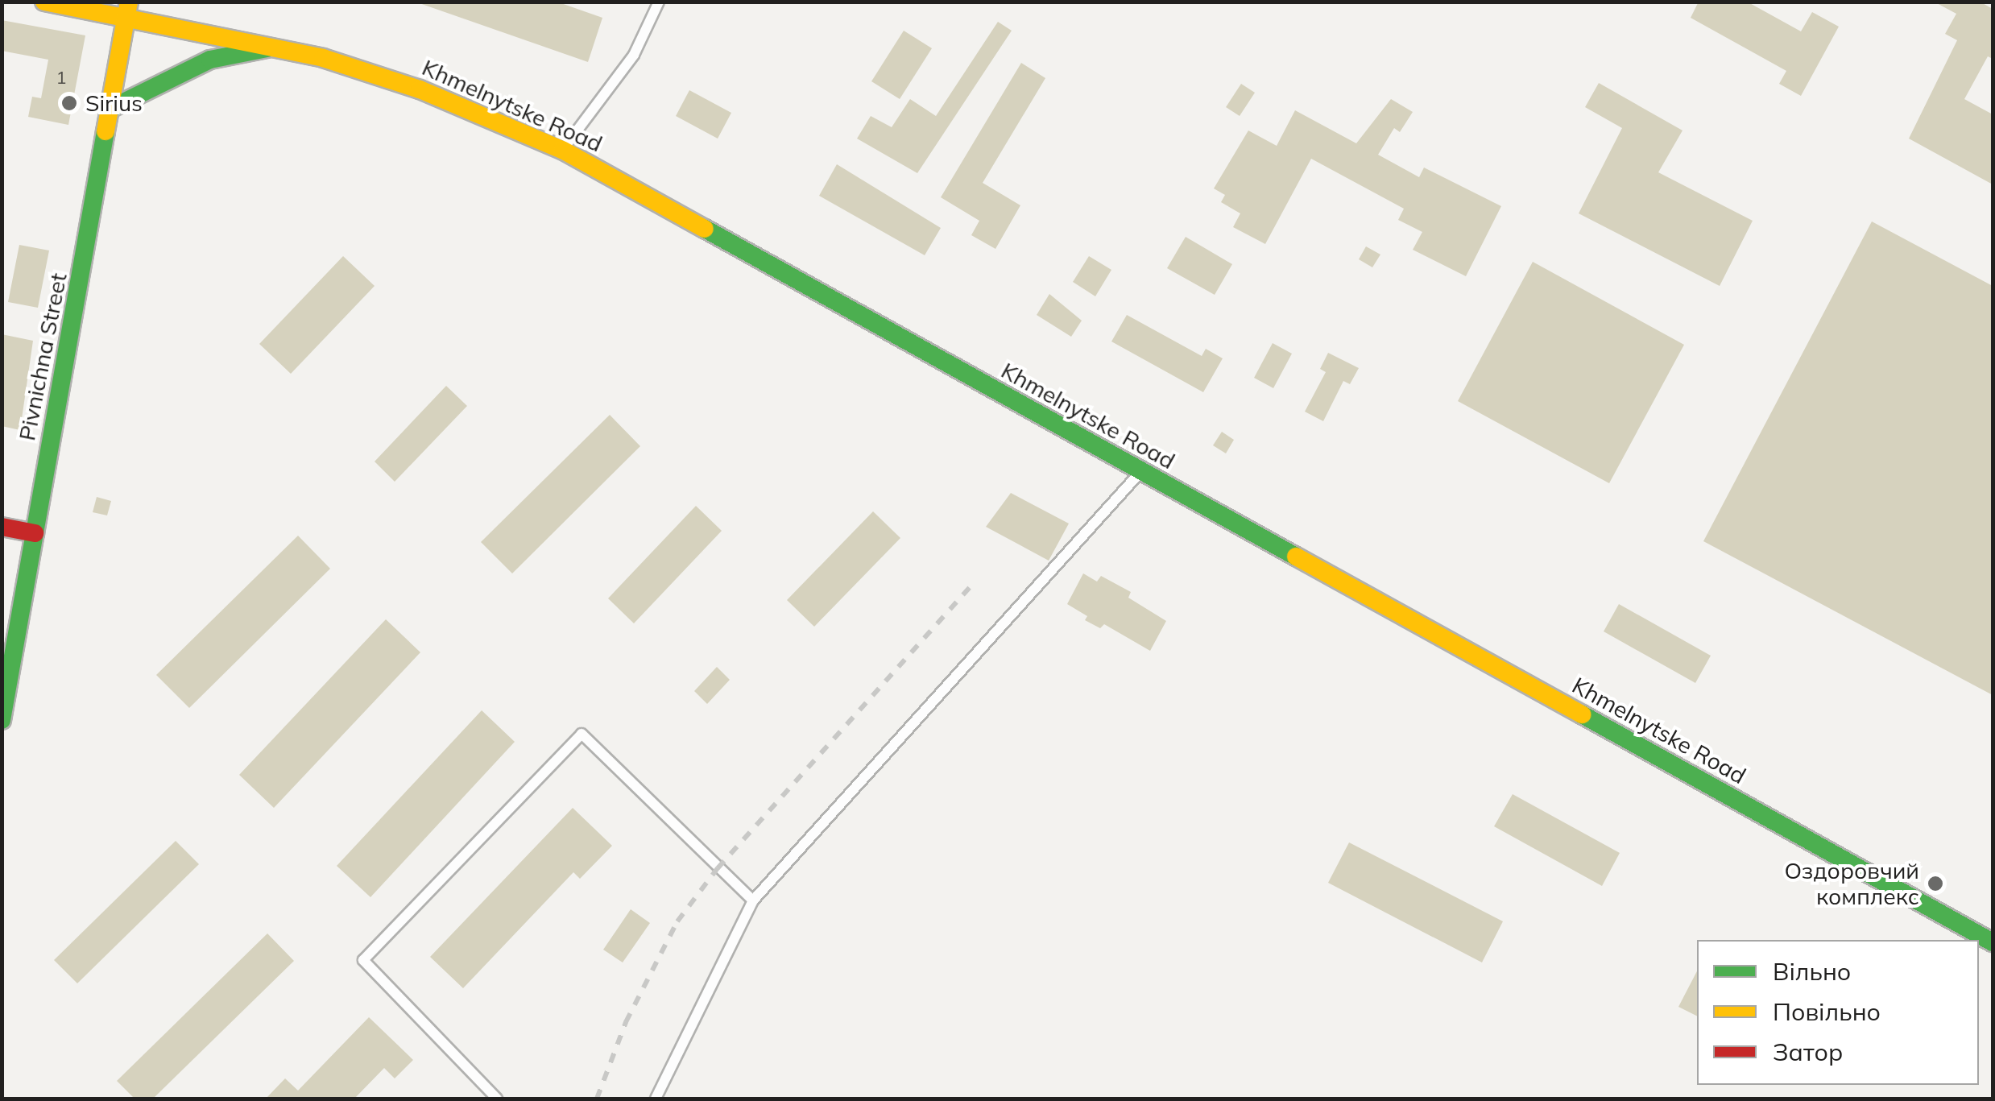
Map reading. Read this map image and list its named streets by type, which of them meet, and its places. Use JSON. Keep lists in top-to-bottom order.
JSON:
{
  "streets": {
    "street": ["Khmelnytske Road", "Pivnichna Street"]
  },
  "crossings": [
    ["Khmelnytske Road", "Pivnichna Street"]
  ],
  "places": ["Sirius", "Оздоровчий комплекс"],
  "house_numbers": ["1"],
  "legend": ["Вільно", "Повільно", "Затор"]
}
